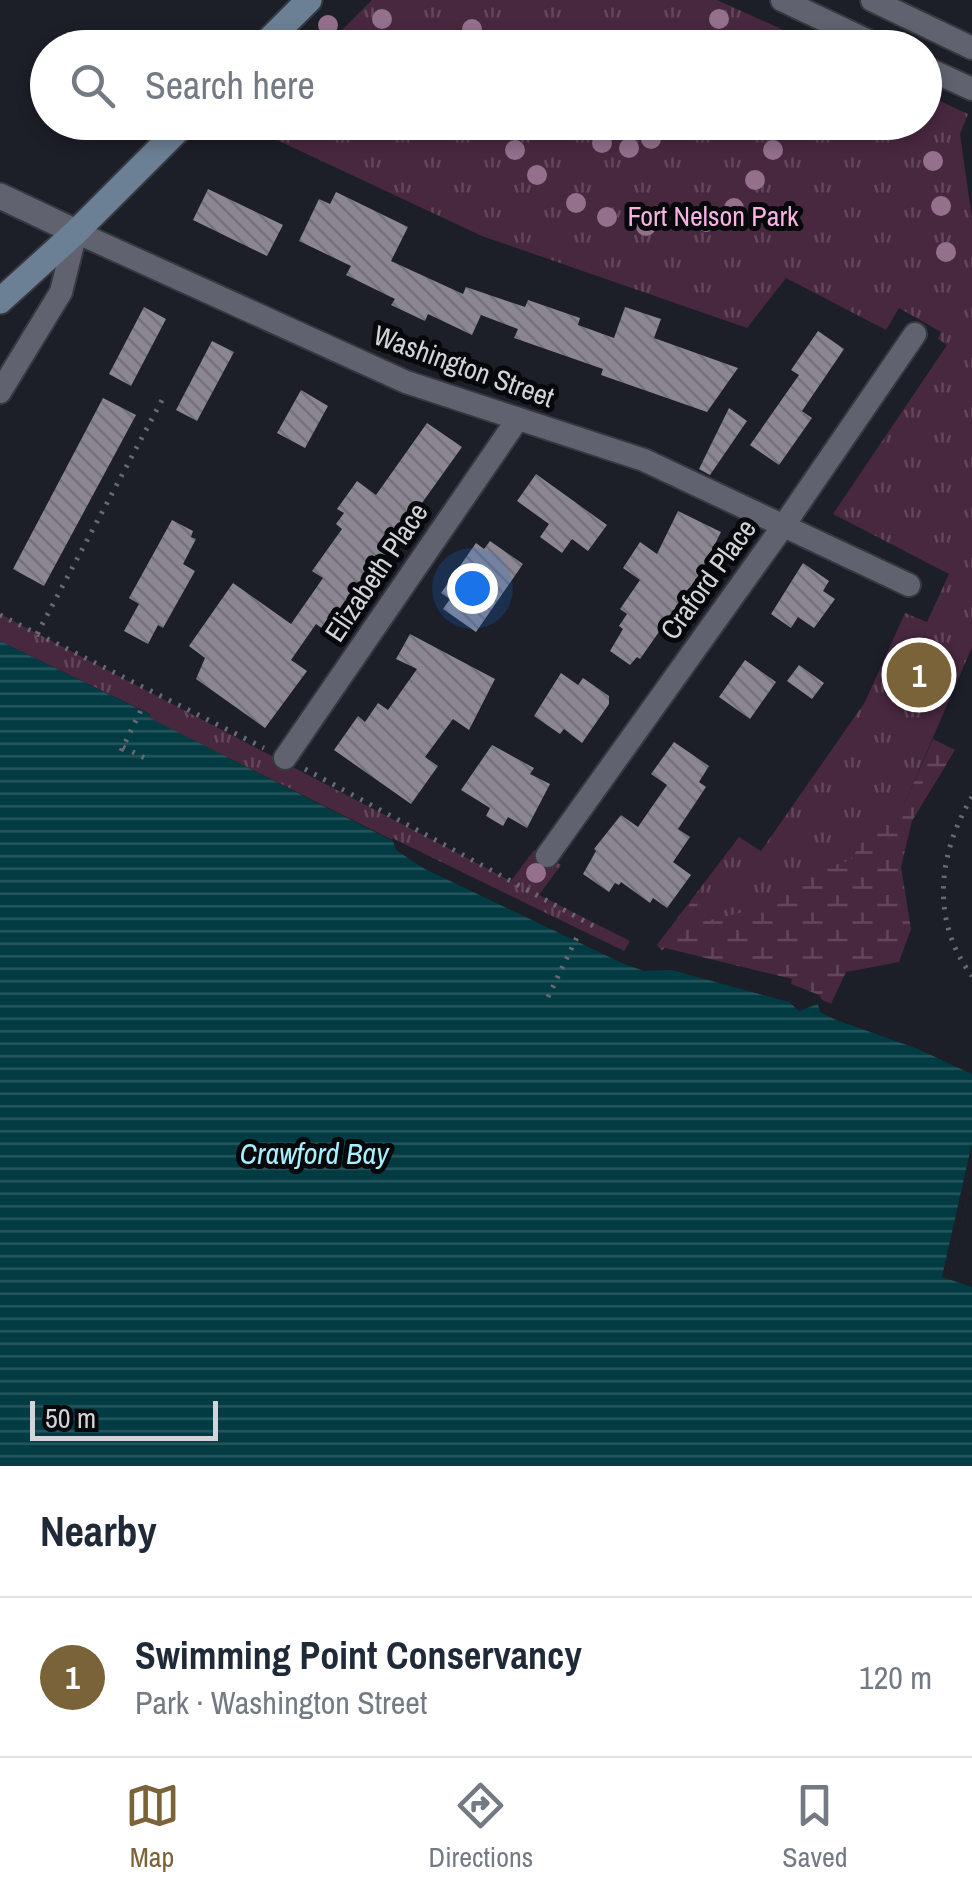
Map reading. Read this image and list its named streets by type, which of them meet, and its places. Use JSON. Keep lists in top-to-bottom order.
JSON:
{
  "streets": {
    "street": ["Washington Street", "Elizabeth Place", "Craford Place"]
  },
  "crossings": [
    ["Washington Street", "Elizabeth Place"],
    ["Washington Street", "Craford Place"]
  ],
  "water": ["Crawford Bay"],
  "parks": ["Fort Nelson Park"],
  "scale_bar": "50 m",
  "page": {
    "search": "Search here",
    "pins": "1",
    "scale": "50 m",
    "heading": "Nearby",
    "list": [
      {
        "mark": "1",
        "name": "Swimming Point Conservancy",
        "note": "Park · Washington Street",
        "value": "120 m"
      }
    ],
    "nav": ["Map", "Directions", "Saved"]
  }
}
